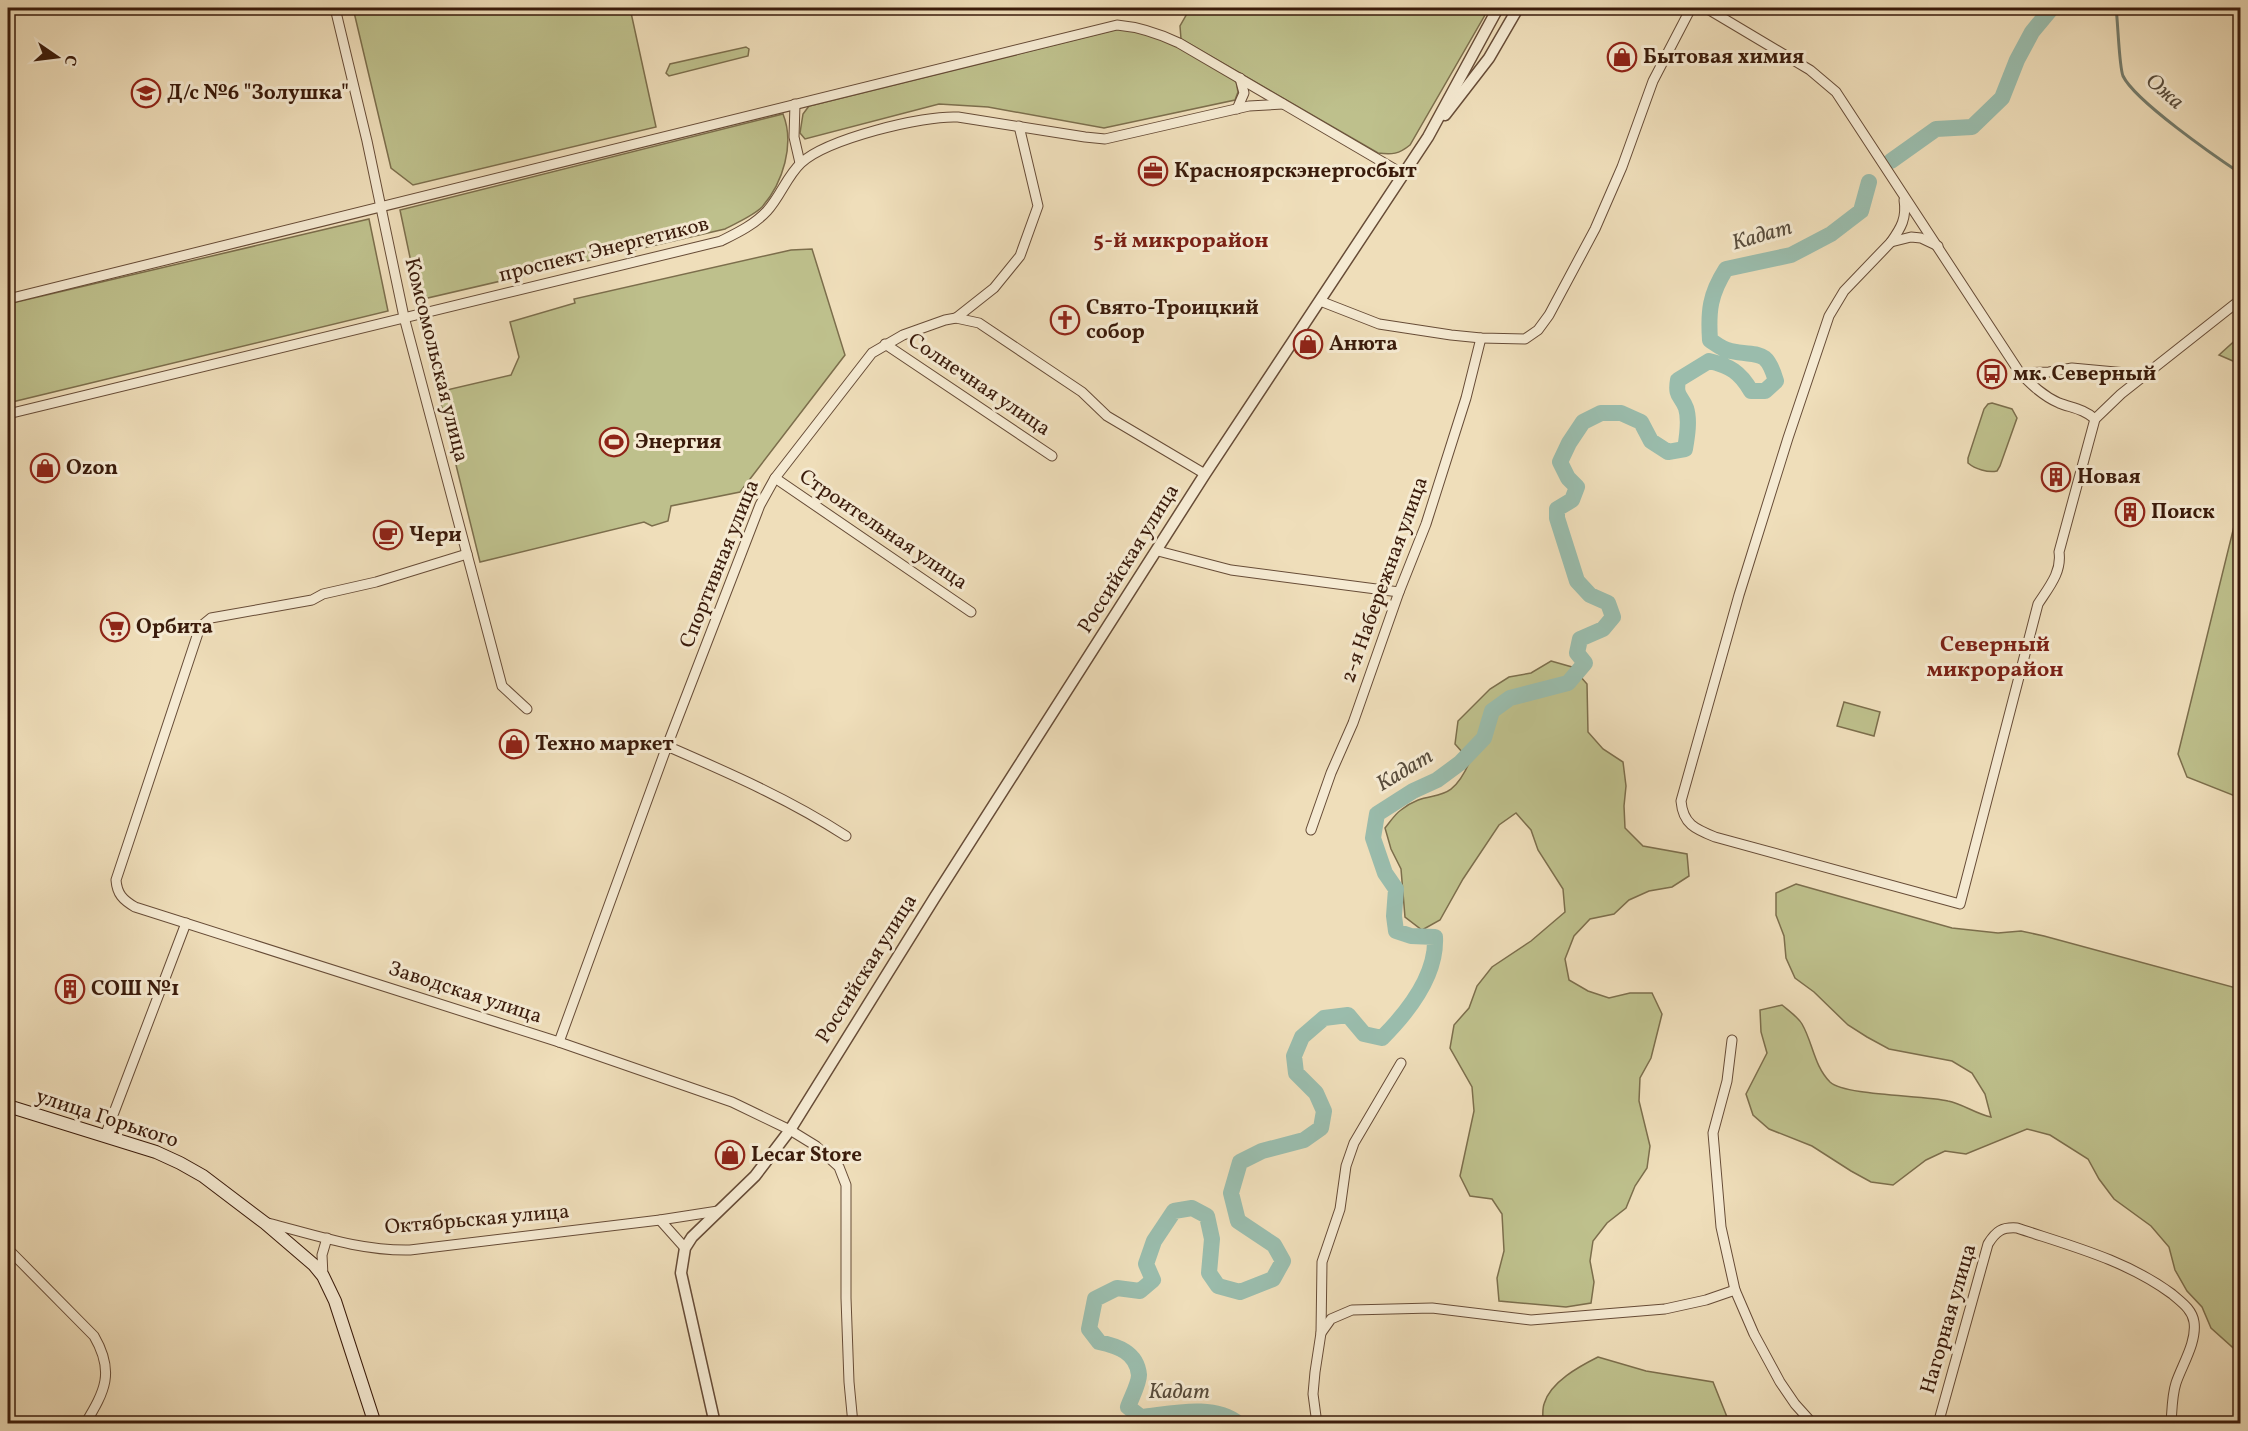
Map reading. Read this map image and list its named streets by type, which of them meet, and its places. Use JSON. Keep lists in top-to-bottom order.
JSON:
{
  "streets": {
    "main road": ["улица Горького"],
    "street": [
      "проспект Энергетиков",
      "Комсомольская улица",
      "Солнечная улица",
      "Строительная улица",
      "Российская улица",
      "Спортивная улица",
      "2-я Набережная улица",
      "Заводская улица",
      "Октябрьская улица",
      "Нагорная улица"
    ]
  },
  "crossings": [
    ["проспект Энергетиков", "Комсомольская улица"],
    ["Комсомольская улица", "Заводская улица"],
    ["Солнечная улица", "Спортивная улица"],
    ["Строительная улица", "Спортивная улица"],
    ["Российская улица", "Заводская улица"],
    ["Российская улица", "Октябрьская улица"],
    ["Спортивная улица", "Заводская улица"],
    ["улица Горького", "Октябрьская улица"]
  ],
  "districts": ["5-й микрорайон", "Северный микрорайон"],
  "water": ["Ожа", "Кадат"],
  "places": {
    "shop": [
      "Бытовая химия",
      "Анюта",
      "Ozon",
      "Техно маркет",
      "Lecar Store"
    ],
    "school or university": ["Д/с №6 \"Золушка\""],
    "office": ["Красноярскэнергосбыт"],
    "church": ["Свято-Троицкий собор"],
    "bus stop": ["мк. Северный"],
    "sports": ["Энергия"],
    "building": ["Новая", "Поиск", "СОШ №1"],
    "cafe": ["Чери"],
    "supermarket": ["Орбита"]
  },
  "north": "right"
}
